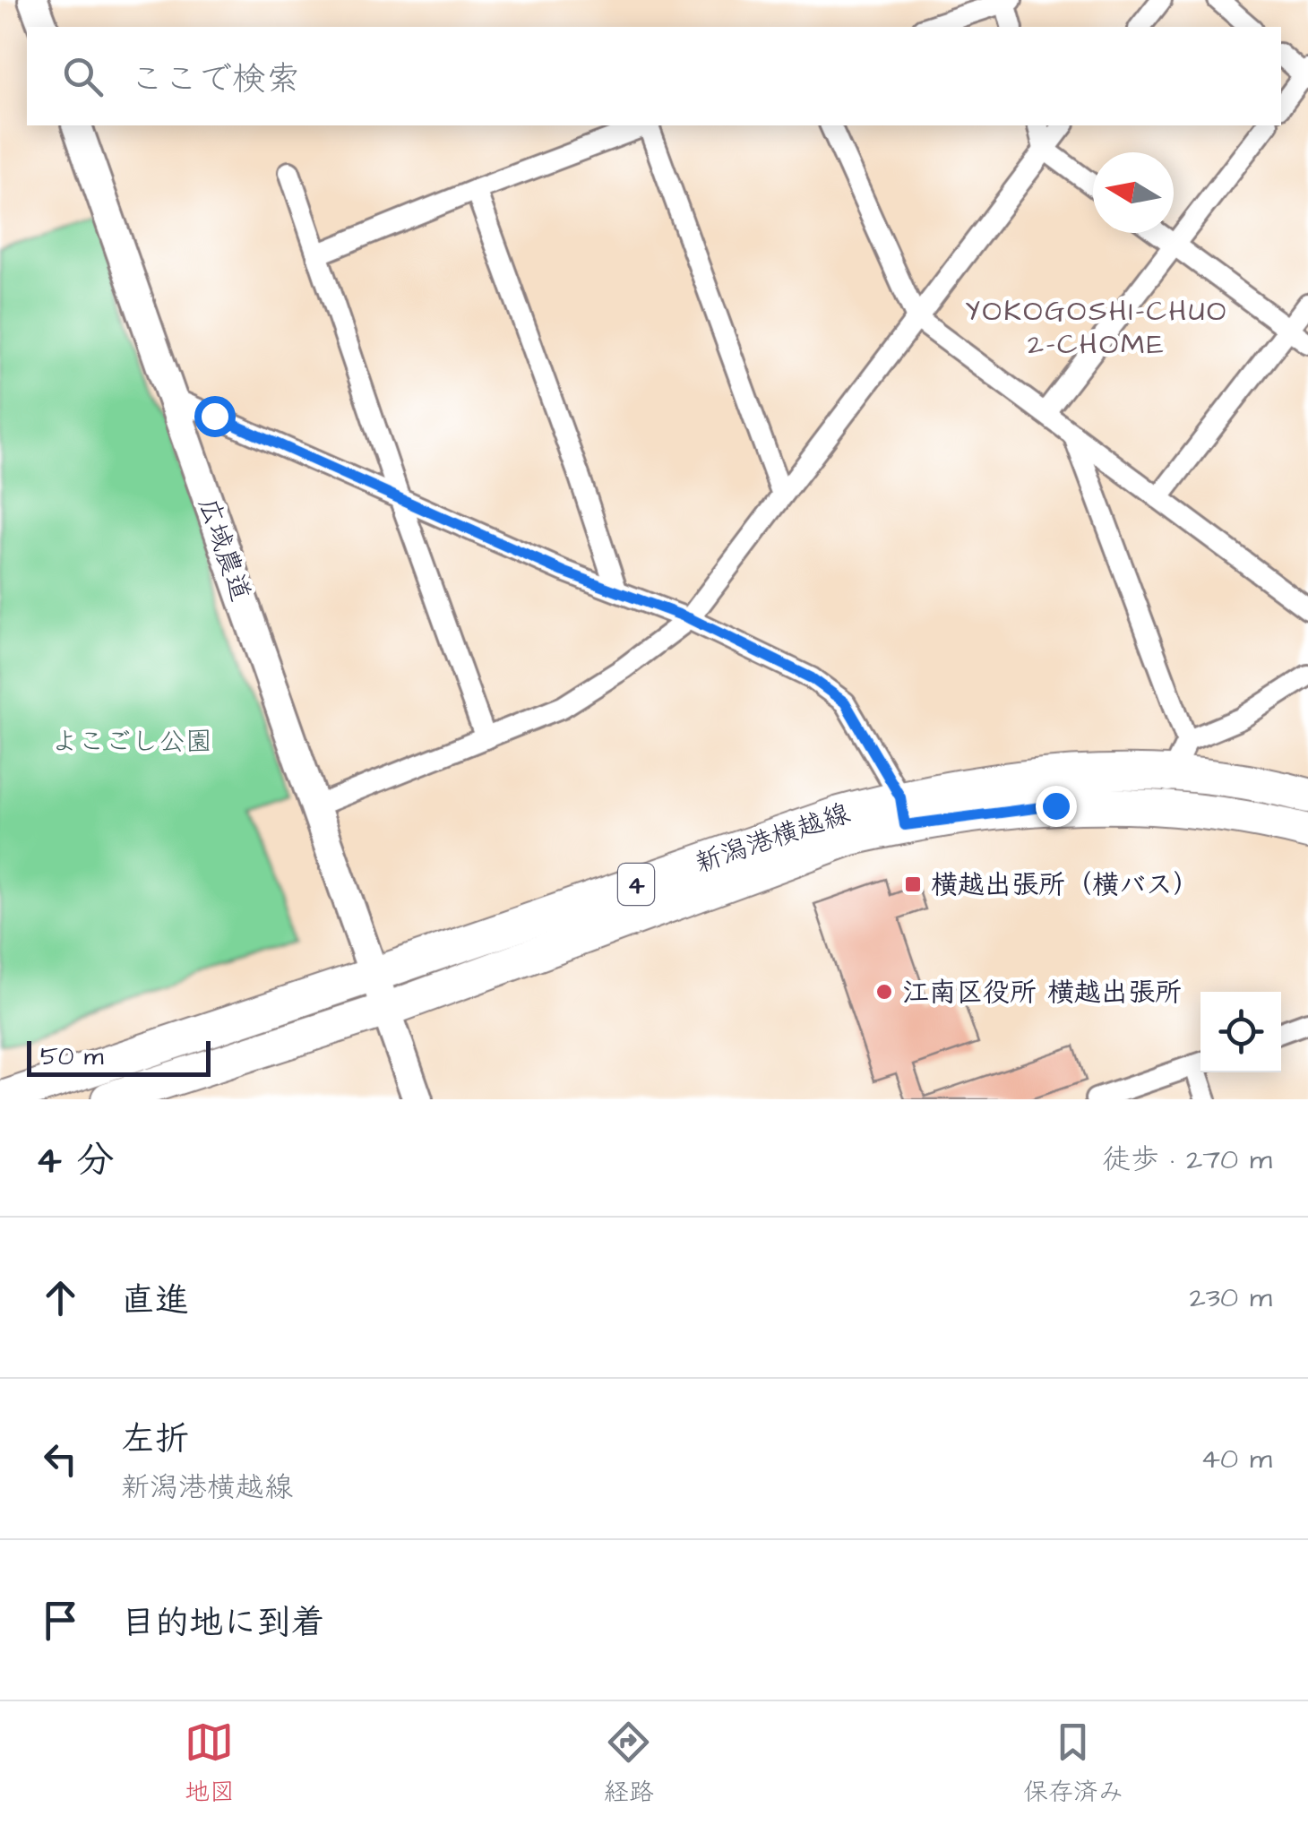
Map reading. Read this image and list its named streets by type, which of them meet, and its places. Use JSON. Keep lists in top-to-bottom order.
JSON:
{
  "streets": {
    "main road": ["新潟港横越線", "4"],
    "street": ["広域農道"]
  },
  "crossings": [
    ["広域農道", "新潟港横越線"]
  ],
  "districts": ["YOKOGOSHI-CHUO 2-CHOME"],
  "parks": ["よこごし公園"],
  "places": {
    "transit": ["横越出張所（横バス）"],
    "other": ["江南区役所 横越出張所"]
  },
  "scale_bar": "50 m",
  "north": "left",
  "page": {
    "search": "ここで検索",
    "scale": "50 m",
    "heading": ["4 分", "徒歩 · 270 m"],
    "list": [
      ["直進", "230 m"],
      ["左折", "新潟港横越線", "40 m"],
      "目的地に到着"
    ],
    "nav": ["地図", "経路", "保存済み"]
  }
}
